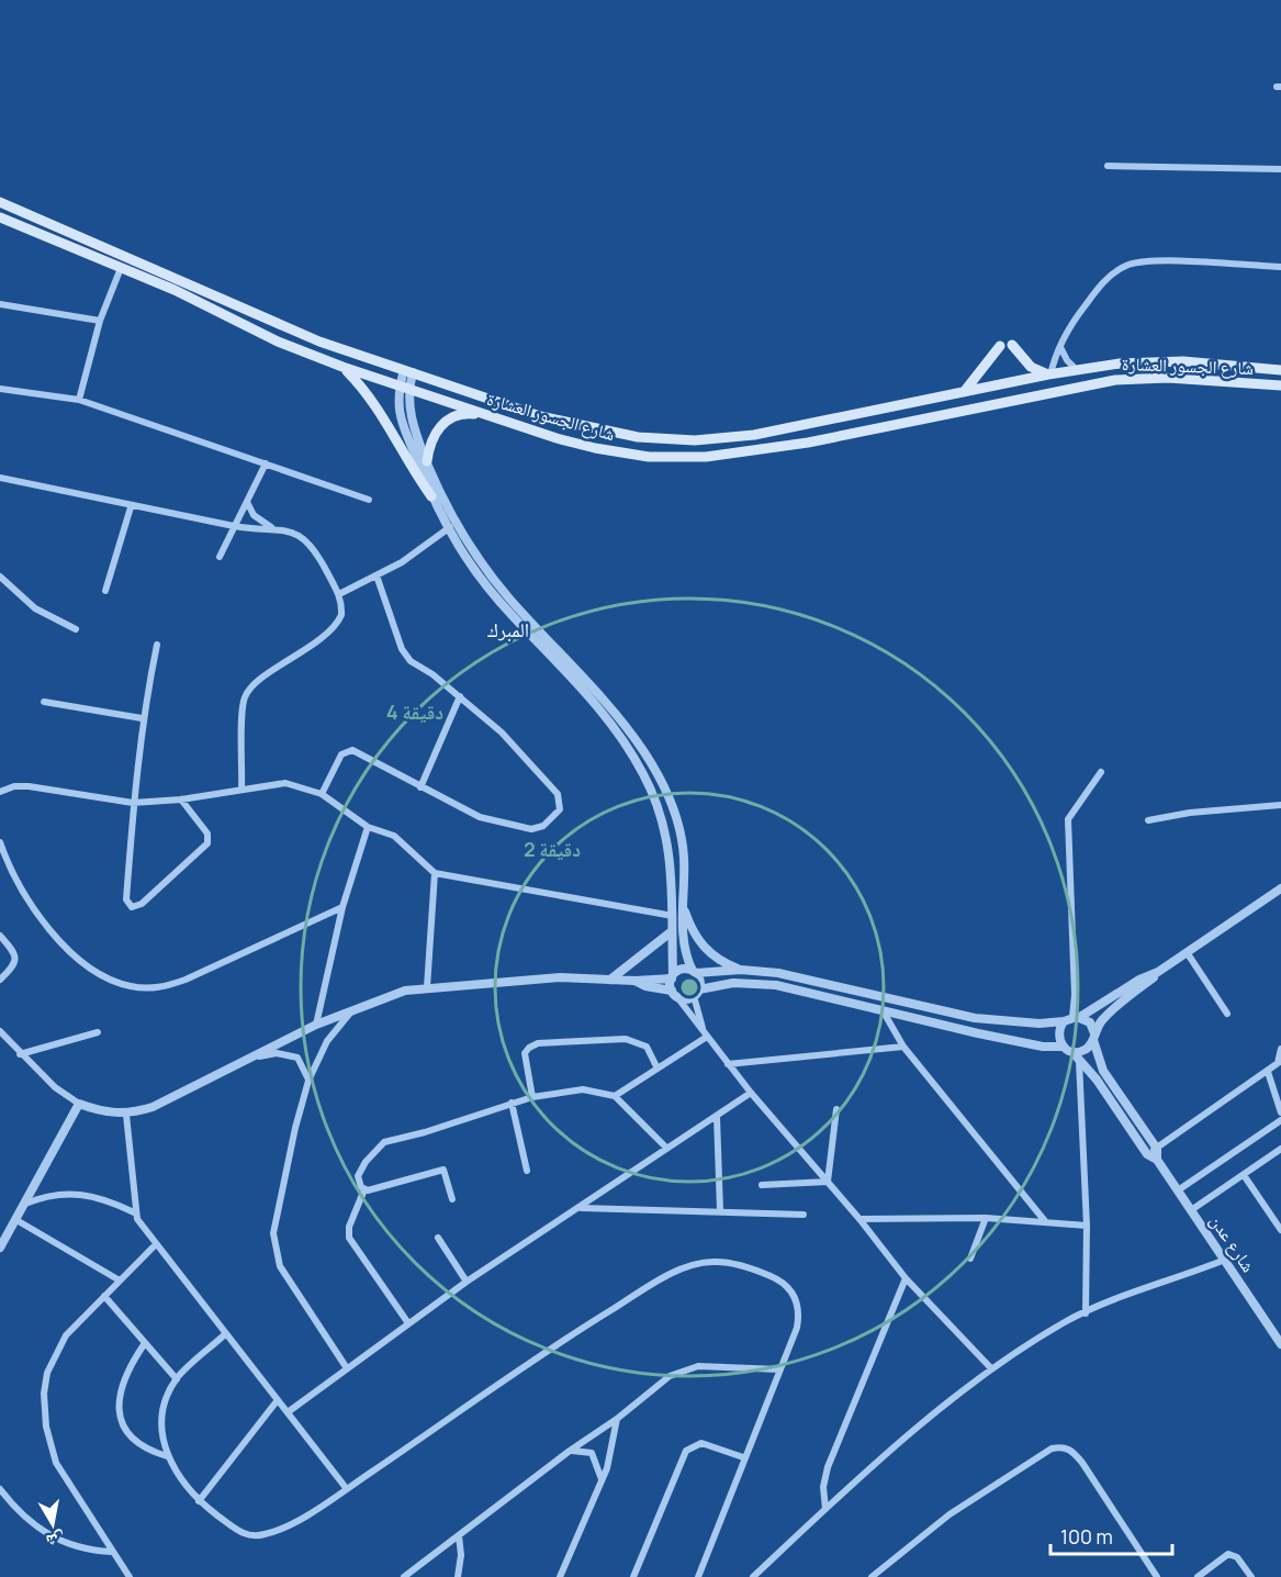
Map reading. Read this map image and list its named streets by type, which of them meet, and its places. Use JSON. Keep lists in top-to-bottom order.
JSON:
{
  "streets": {
    "main road": ["شارع الجسور العشارة"],
    "street": ["شارع عدن"]
  },
  "districts": ["المبرك"],
  "scale_bar": "100 m",
  "north": "bottom",
  "rings": ["4 دقيقة", "2 دقيقة"]
}
